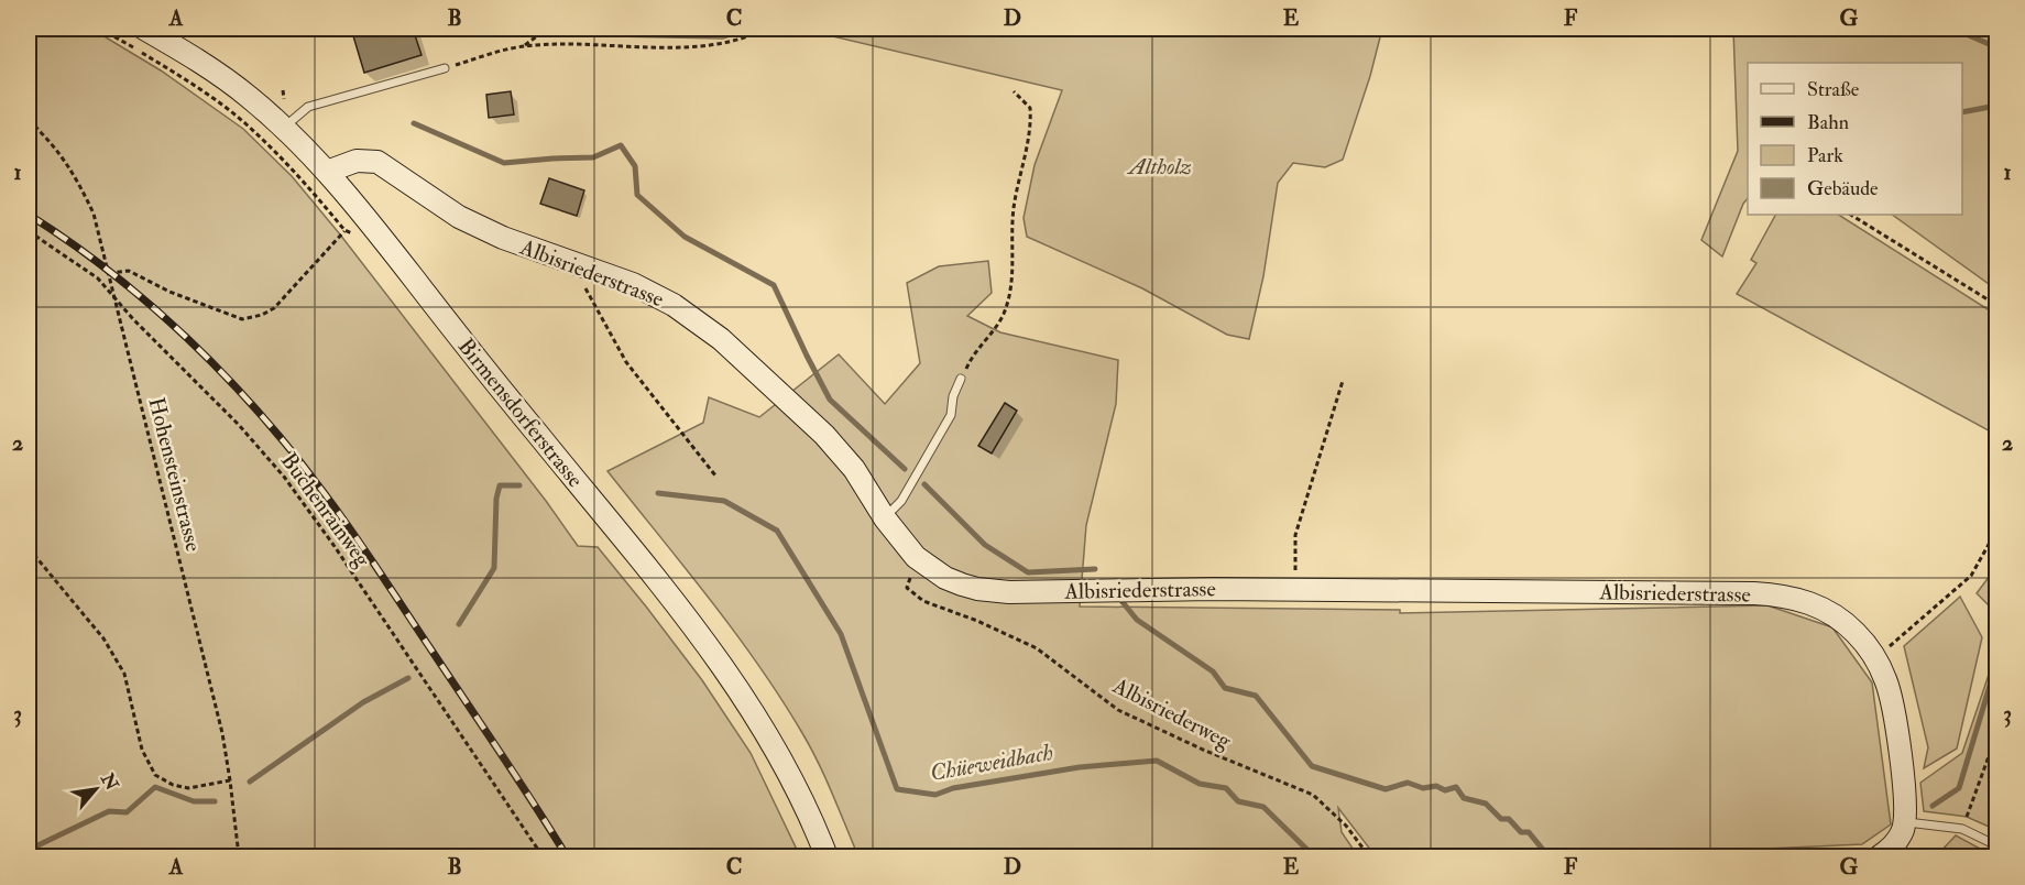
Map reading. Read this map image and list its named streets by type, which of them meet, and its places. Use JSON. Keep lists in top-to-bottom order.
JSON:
{
  "streets": {
    "main road": ["Albisriederstrasse", "Birmensdorferstrasse"],
    "path": ["Hohensteinstrasse", "Buchenrainweg", "Albisriederweg"]
  },
  "crossings": [
    ["Albisriederstrasse", "Birmensdorferstrasse"],
    ["Albisriederstrasse", "Albisriederweg"],
    ["Hohensteinstrasse", "Buchenrainweg"]
  ],
  "water": ["Chüeweidbach"],
  "parks": ["Altholz"],
  "legend": [
    "Straße",
    "Bahn",
    "Park",
    "Gebäude"
  ],
  "north": "top right",
  "grid": {
    "columns": [
      "A",
      "B",
      "C",
      "D",
      "E",
      "F",
      "G"
    ],
    "rows": ["1", "2", "3"]
  }
}
